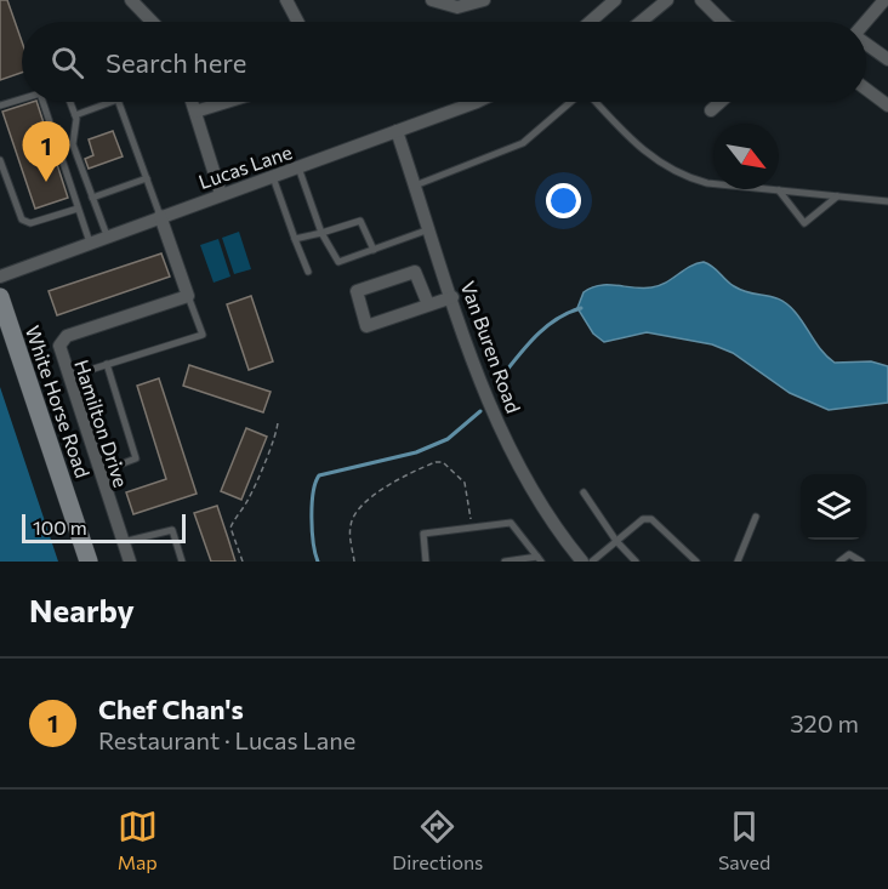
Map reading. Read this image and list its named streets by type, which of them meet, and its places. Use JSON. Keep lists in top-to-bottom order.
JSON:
{
  "streets": {
    "main road": ["White Horse Road"],
    "street": ["Lucas Lane", "Van Buren Road", "Hamilton Drive"]
  },
  "crossings": [
    ["Lucas Lane", "Van Buren Road"]
  ],
  "scale_bar": "100 m",
  "north": "bottom right",
  "page": {
    "search": "Search here",
    "pins": "1",
    "scale": "100 m",
    "heading": "Nearby",
    "list": [
      {
        "mark": "1",
        "name": "Chef Chan's",
        "note": "Restaurant · Lucas Lane",
        "value": "320 m"
      }
    ],
    "nav": ["Map", "Directions", "Saved"]
  }
}
